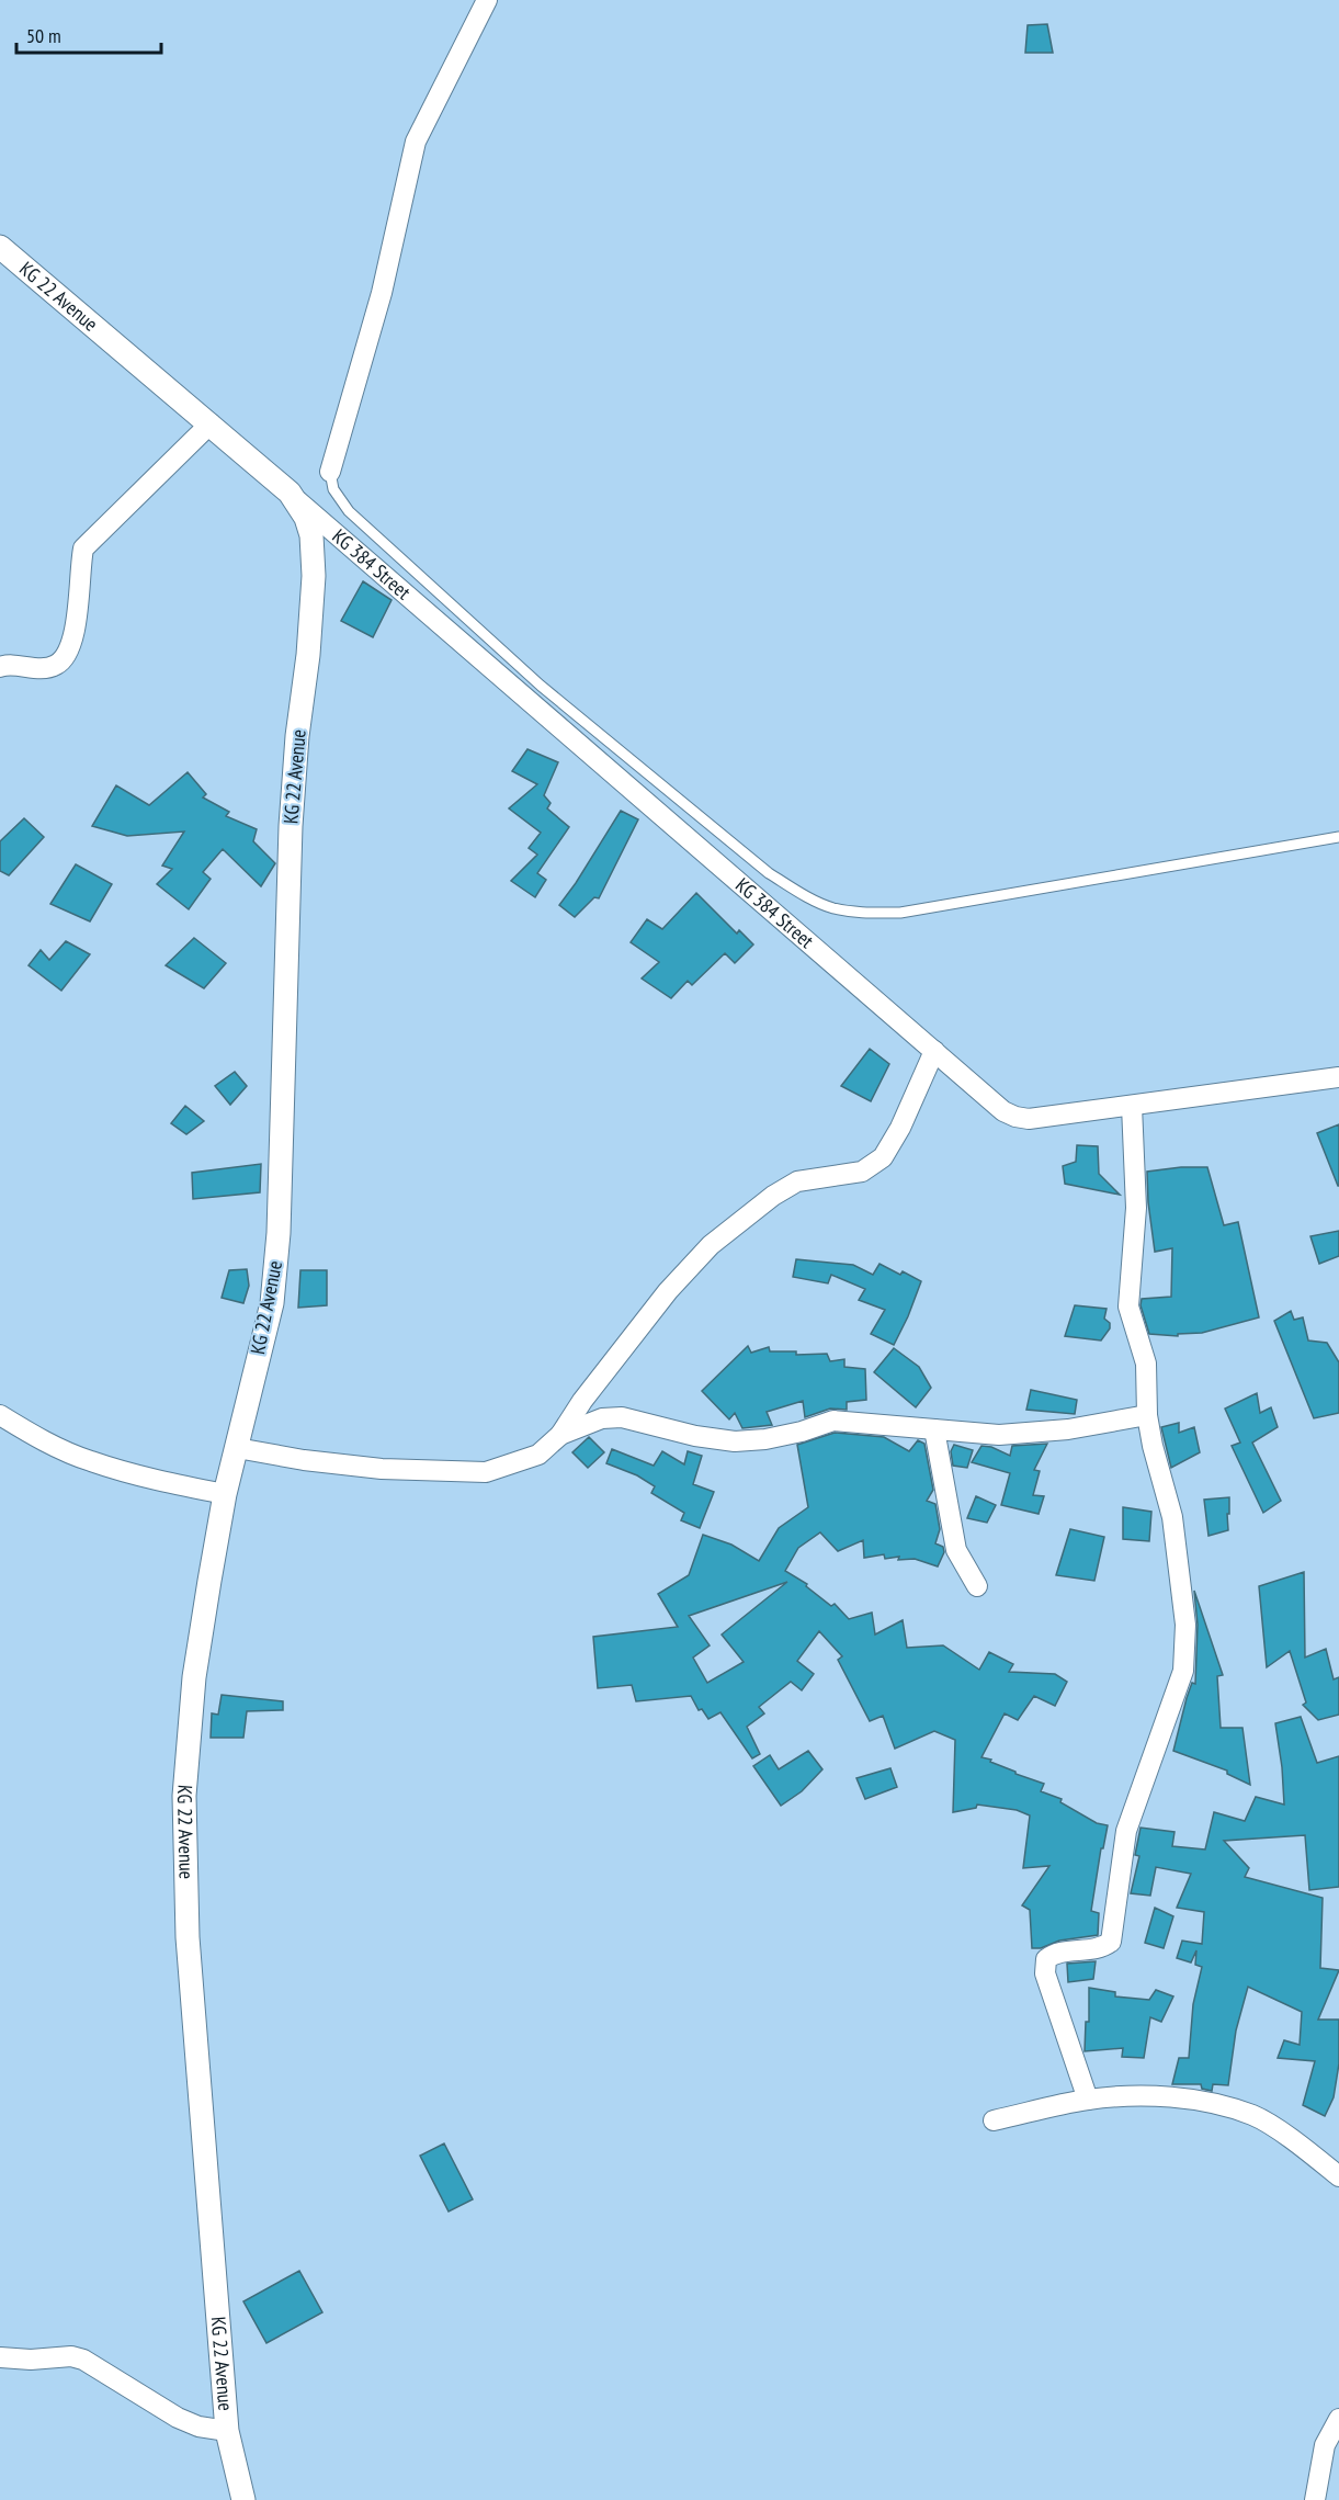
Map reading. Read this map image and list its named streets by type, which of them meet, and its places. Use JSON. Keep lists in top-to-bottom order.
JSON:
{
  "streets": {
    "street": ["KG 22 Avenue", "KG 384 Street"]
  },
  "crossings": [
    ["KG 22 Avenue", "KG 384 Street"]
  ],
  "scale_bar": "50 m"
}
